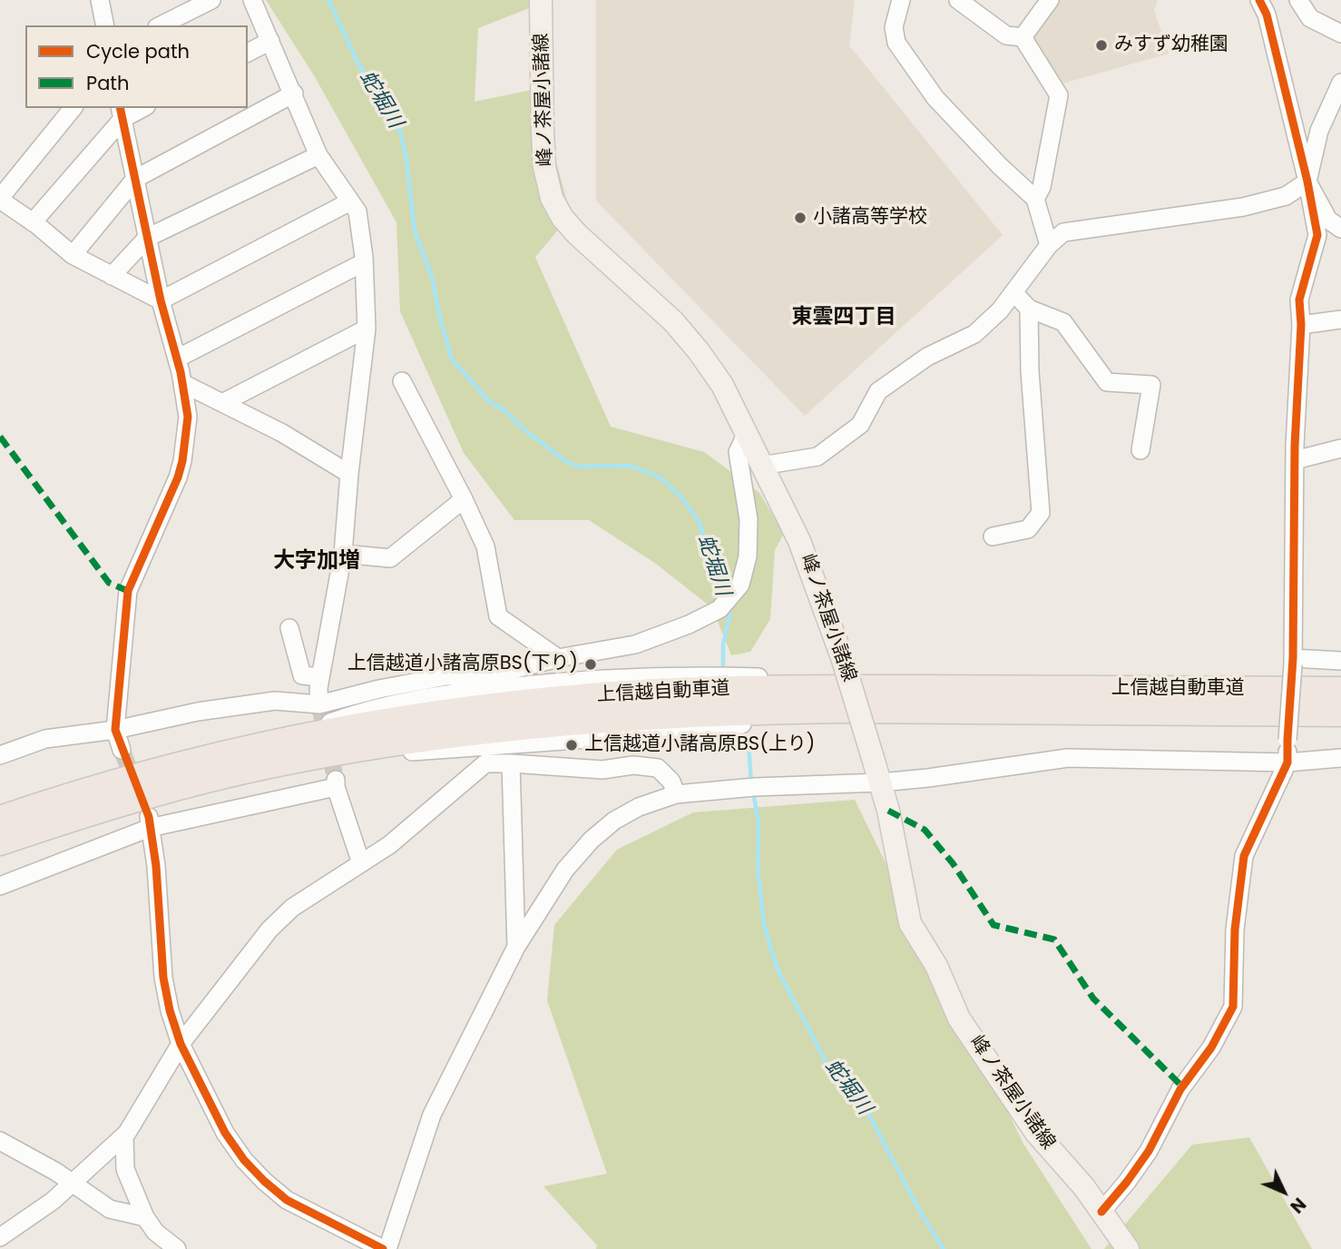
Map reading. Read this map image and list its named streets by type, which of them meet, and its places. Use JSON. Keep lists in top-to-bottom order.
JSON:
{
  "streets": {
    "highway": ["上信越自動車道"],
    "main road": ["峰ノ茶屋小諸線"]
  },
  "districts": ["東雲四丁目", "大字加増"],
  "water": ["蛇堀川"],
  "places": [
    "みすず幼稚園",
    "小諸高等学校",
    "上信越道小諸高原BS(下り)",
    "上信越道小諸高原BS(上り)"
  ],
  "legend": ["Cycle path", "Path"],
  "north": "bottom right"
}
